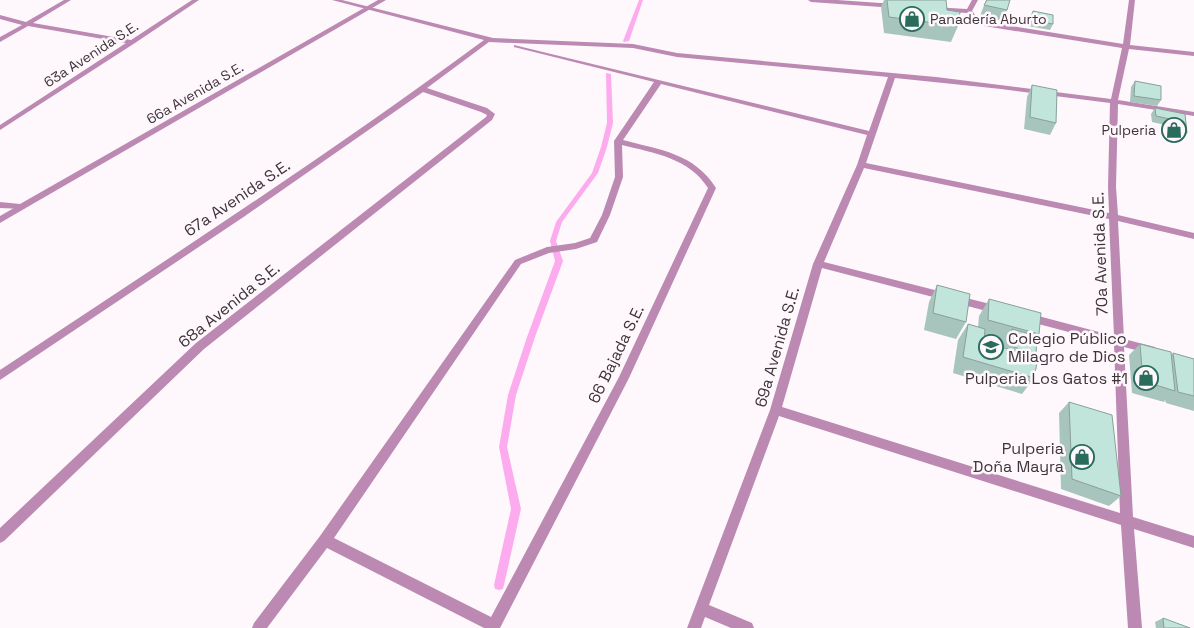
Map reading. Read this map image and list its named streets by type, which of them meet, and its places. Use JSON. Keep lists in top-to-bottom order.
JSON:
{
  "streets": {
    "street": [
      "63a Avenida S.E.",
      "66a Avenida S.E.",
      "67a Avenida S.E.",
      "70a Avenida S.E.",
      "68a Avenida S.E.",
      "69a Avenida S.E.",
      "66 Bajada S.E."
    ]
  },
  "crossings": [
    ["67a Avenida S.E.", "68a Avenida S.E."]
  ],
  "places": {
    "shop": [
      "Panadería Aburto",
      "Pulperia",
      "Pulperia Los Gatos #1",
      "Pulperia Doña Mayra"
    ],
    "school or university": ["Colegio Público Milagro de Dios"]
  }
}
